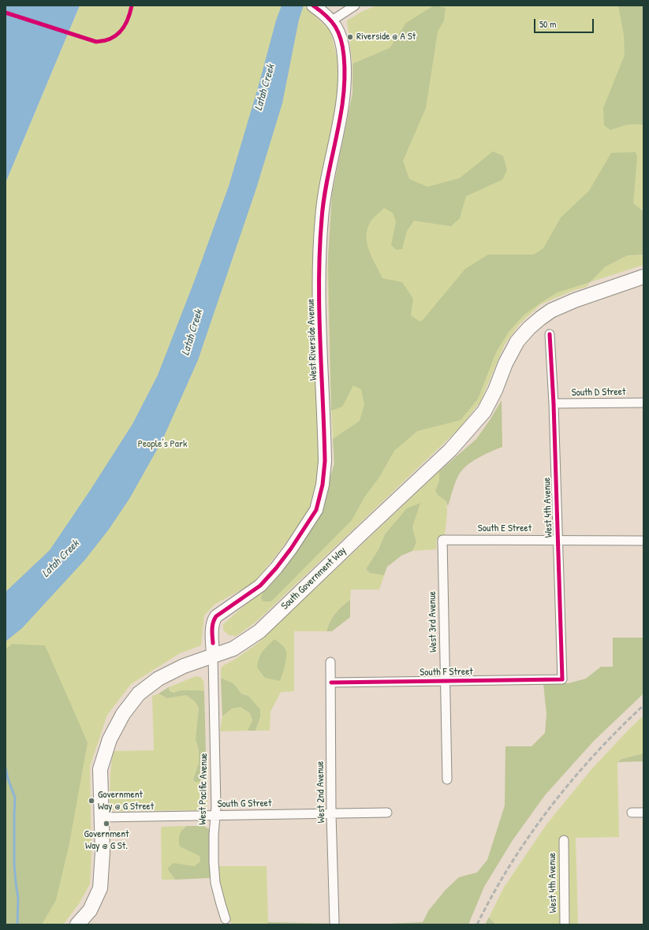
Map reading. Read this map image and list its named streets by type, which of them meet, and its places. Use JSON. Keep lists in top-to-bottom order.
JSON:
{
  "streets": {
    "main road": ["West Riverside Avenue", "South Government Way"],
    "street": [
      "South D Street",
      "West 4th Avenue",
      "South E Street",
      "West 3rd Avenue",
      "South F Street",
      "West Pacific Avenue",
      "West 2nd Avenue",
      "South G Street"
    ]
  },
  "crossings": [
    ["West Riverside Avenue", "South Government Way"],
    ["West Riverside Avenue", "West Pacific Avenue"],
    ["South D Street", "West 4th Avenue"],
    ["West 4th Avenue", "South E Street"],
    ["West 4th Avenue", "South F Street"],
    ["South E Street", "West 3rd Avenue"],
    ["South Government Way", "West Pacific Avenue"],
    ["South Government Way", "South G Street"],
    ["West 3rd Avenue", "South F Street"],
    ["South F Street", "West 2nd Avenue"],
    ["West Pacific Avenue", "South G Street"],
    ["West 2nd Avenue", "South G Street"]
  ],
  "water": ["Latah Creek"],
  "parks": ["People's Park"],
  "places": ["Riverside @ A St", "Government Way @ G Street", "Government Way @ G St."],
  "scale_bar": "50 m"
}
